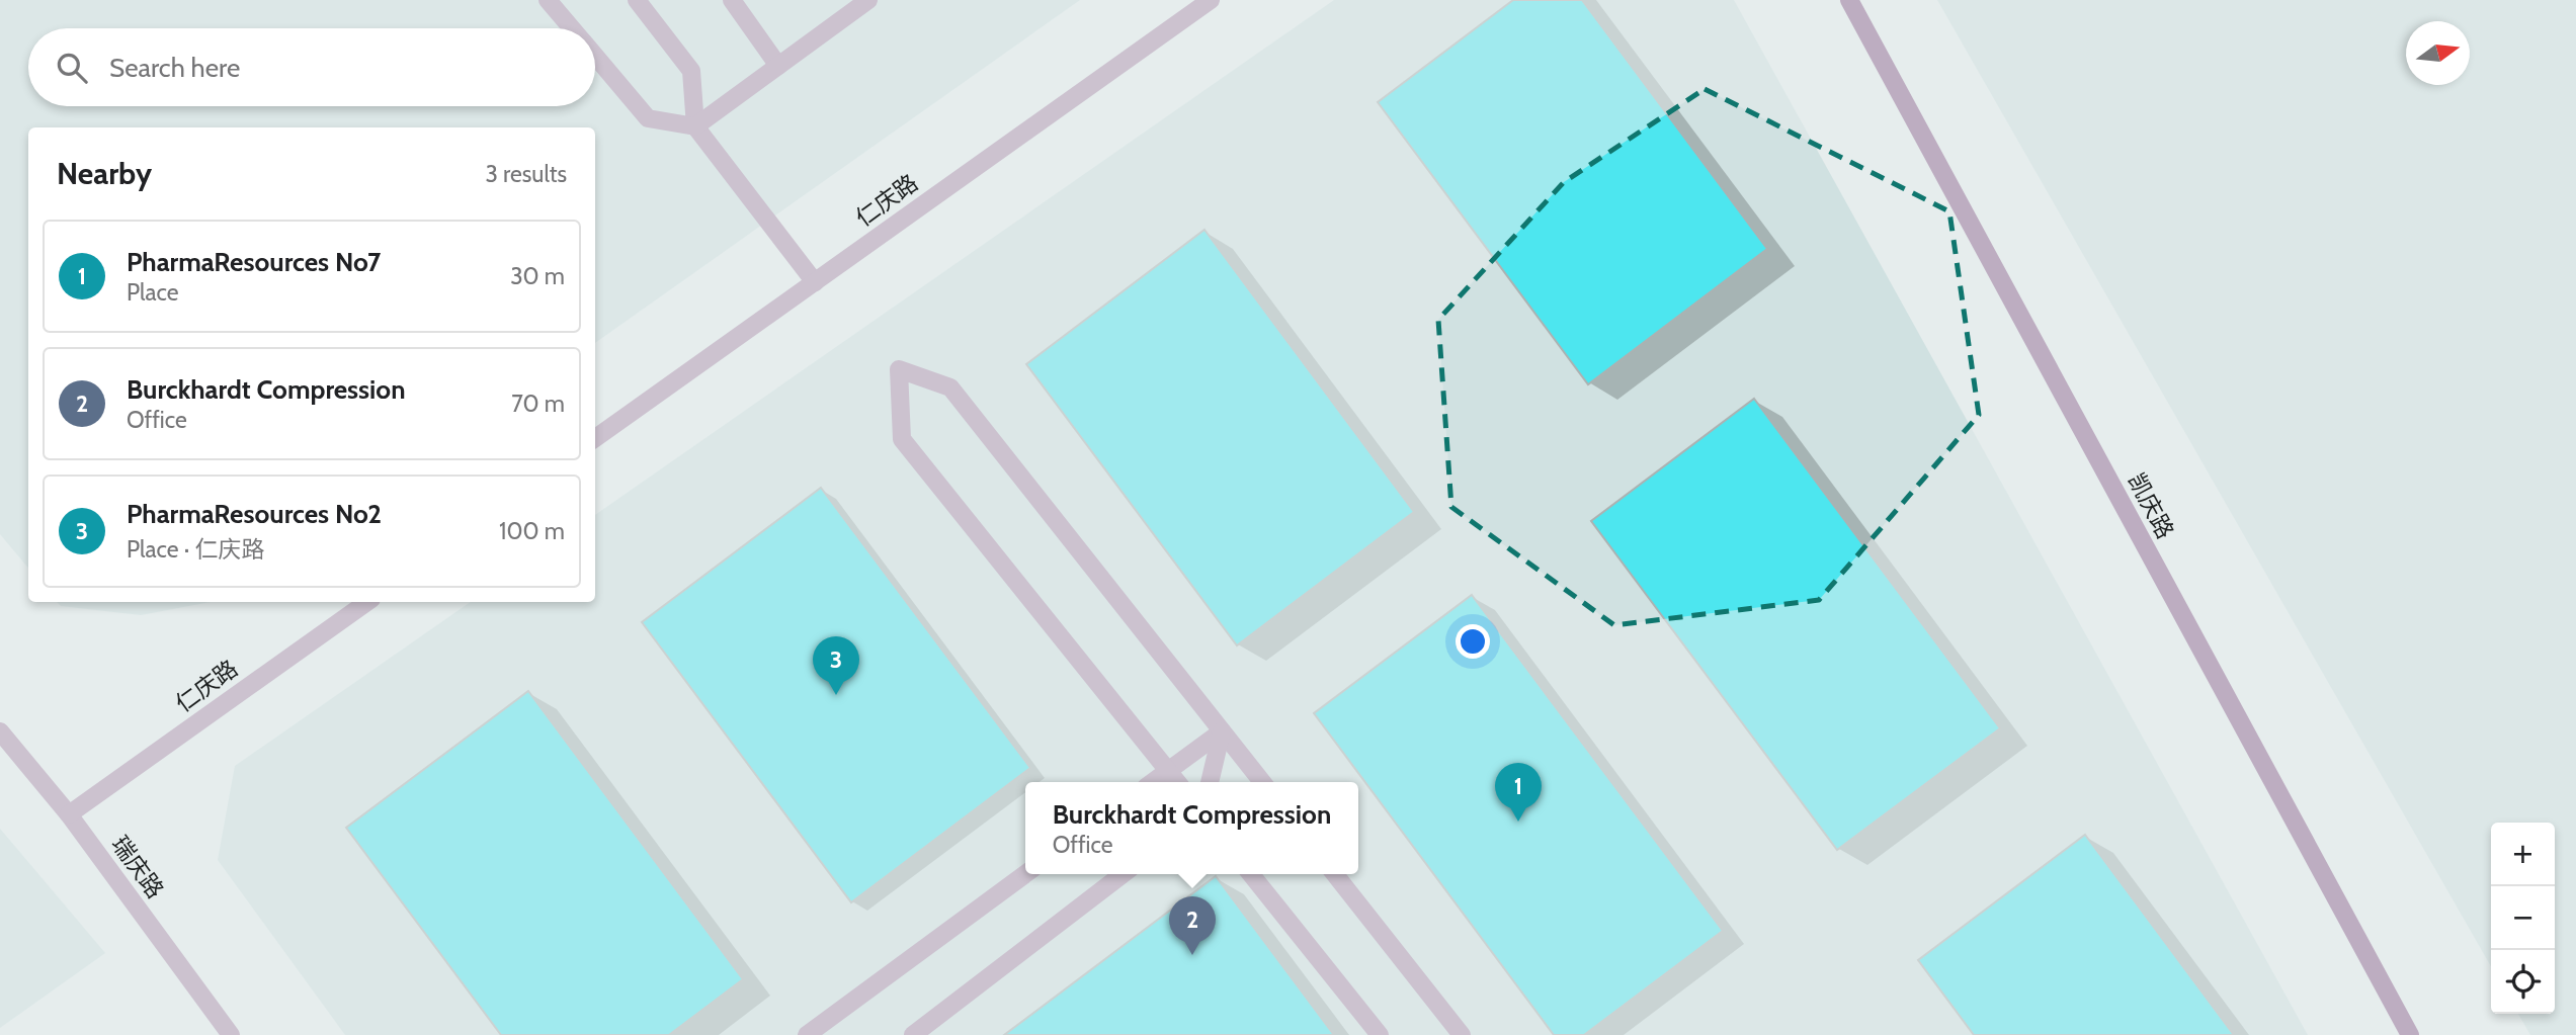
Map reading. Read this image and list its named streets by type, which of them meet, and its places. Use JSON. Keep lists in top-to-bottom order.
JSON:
{
  "streets": {
    "street": ["仁庆路", "凯庆路", "瑞庆路"]
  },
  "crossings": [
    ["仁庆路", "瑞庆路"]
  ],
  "north": "right",
  "page": {
    "search": "Search here",
    "heading": ["Nearby", "3 results"],
    "list": [
      {
        "mark": "1",
        "name": "PharmaResources No7",
        "note": "Place",
        "value": "30 m"
      },
      {
        "mark": "2",
        "name": "Burckhardt Compression",
        "note": "Office",
        "value": "70 m"
      },
      {
        "mark": "3",
        "name": "PharmaResources No2",
        "note": "Place · 仁庆路",
        "value": "100 m"
      }
    ],
    "pins": ["3", "1", "2"],
    "popup": ["Burckhardt Compression", "Office"],
    "map_buttons": ["+", "−"]
  }
}
